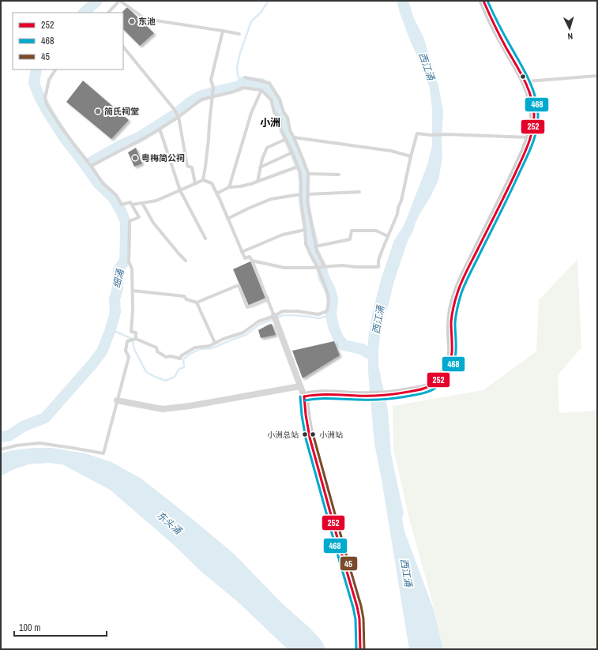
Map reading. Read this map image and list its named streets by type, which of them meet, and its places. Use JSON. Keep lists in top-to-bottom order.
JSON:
{
  "districts": ["小洲"],
  "water": ["西江涌", "细涌", "东头涌"],
  "places": [
    "东池",
    "简氏祠堂",
    "粤梅简公祠",
    "小洲总站",
    "小洲站"
  ],
  "lines": ["transit line 252", "transit line 468", "transit line 45"],
  "legend": ["252", "468", "45"],
  "scale_bar": "100 m",
  "north": "bottom"
}
